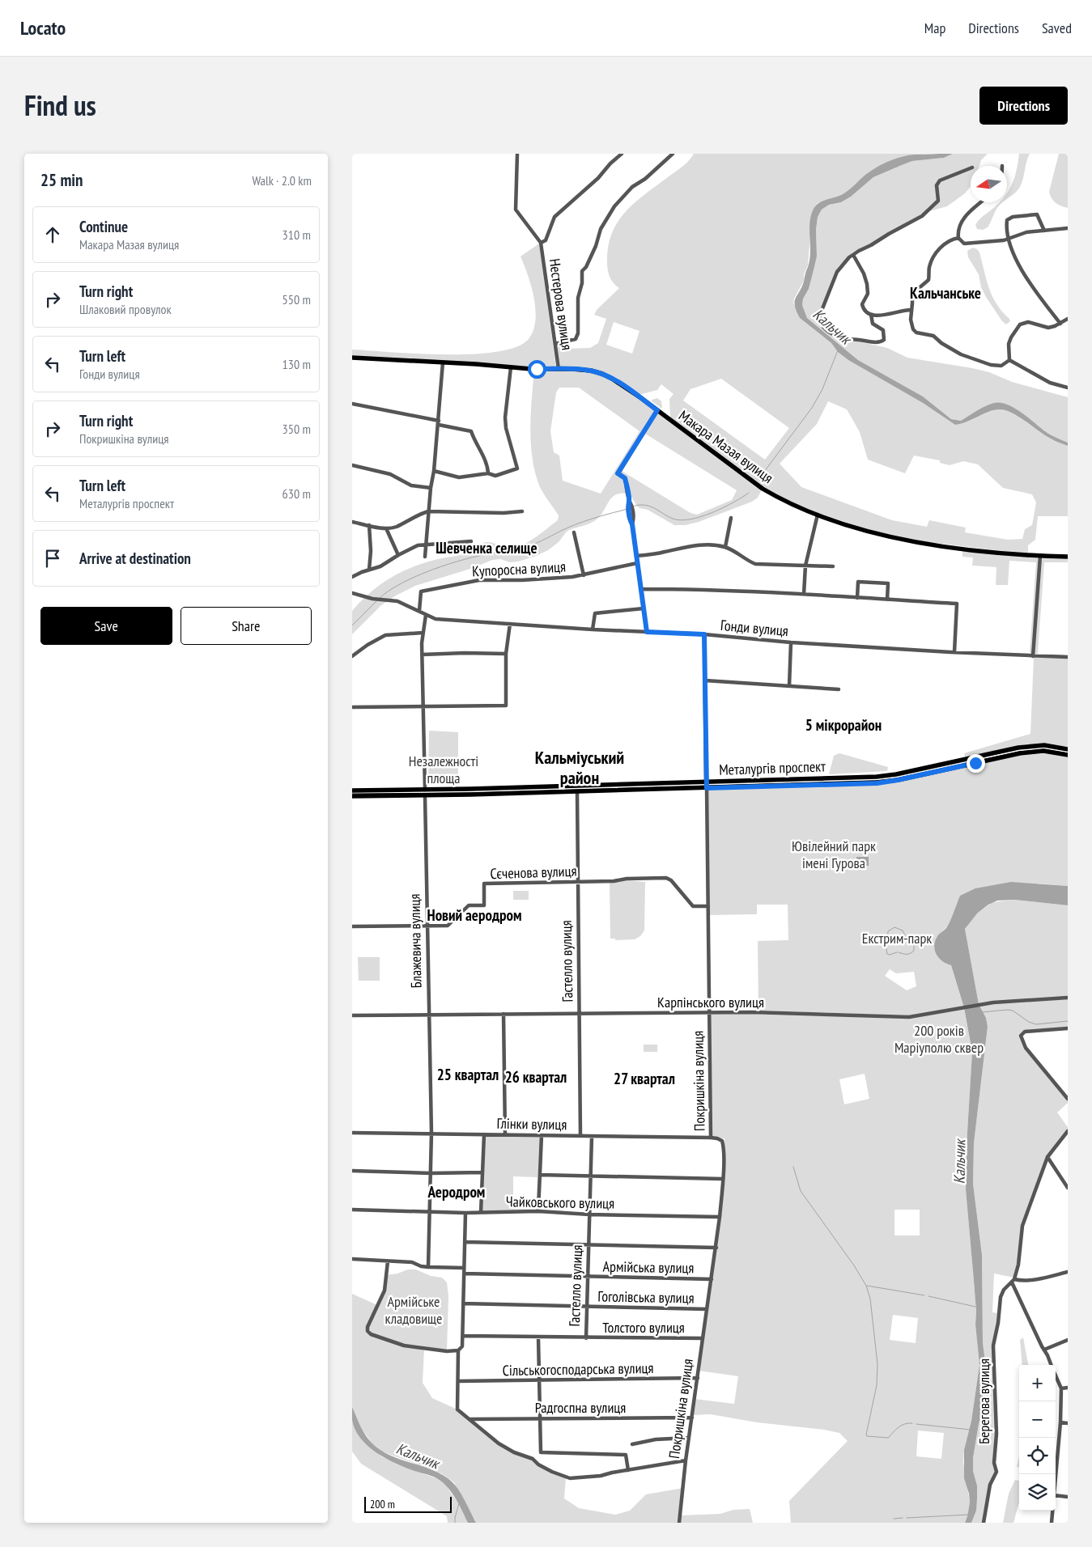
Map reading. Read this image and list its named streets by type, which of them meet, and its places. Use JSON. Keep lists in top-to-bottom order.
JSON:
{
  "streets": {
    "main road": [
      "Макара Мазая вулиця",
      "Металургів проспект",
      "Блажевича вулиця",
      "Гастелло вулиця",
      "Покришкіна вулиця"
    ],
    "street": [
      "Нестерова вулиця",
      "Купоросна вулиця",
      "Гонди вулиця",
      "Сєченова вулиця",
      "Карпінського вулиця",
      "Глінки вулиця",
      "Чайковського вулиця",
      "Армійська вулиця",
      "Гоголівська вулиця",
      "Толстого вулиця",
      "Сільськогосподарська вулиця",
      "Берегова вулиця",
      "Радгоспна вулиця"
    ]
  },
  "crossings": [
    ["Нестерова вулиця", "Макара Мазая вулиця"],
    ["Гонди вулиця", "Блажевича вулиця"],
    ["Гонди вулиця", "Покришкіна вулиця"],
    ["Металургів проспект", "Блажевича вулиця"],
    ["Металургів проспект", "Гастелло вулиця"],
    ["Металургів проспект", "Покришкіна вулиця"],
    ["Сєченова вулиця", "Блажевича вулиця"],
    ["Сєченова вулиця", "Гастелло вулиця"],
    ["Сєченова вулиця", "Покришкіна вулиця"],
    ["Блажевича вулиця", "Карпінського вулиця"],
    ["Блажевича вулиця", "Глінки вулиця"],
    ["Блажевича вулиця", "Чайковського вулиця"],
    ["Гастелло вулиця", "Карпінського вулиця"],
    ["Гастелло вулиця", "Глінки вулиця"],
    ["Гастелло вулиця", "Чайковського вулиця"],
    ["Гастелло вулиця", "Армійська вулиця"],
    ["Гастелло вулиця", "Гоголівська вулиця"],
    ["Гастелло вулиця", "Толстого вулиця"],
    ["Карпінського вулиця", "Покришкіна вулиця"],
    ["Покришкіна вулиця", "Глінки вулиця"],
    ["Покришкіна вулиця", "Чайковського вулиця"],
    ["Покришкіна вулиця", "Армійська вулиця"],
    ["Покришкіна вулиця", "Гоголівська вулиця"],
    ["Покришкіна вулиця", "Толстого вулиця"],
    ["Покришкіна вулиця", "Сільськогосподарська вулиця"],
    ["Покришкіна вулиця", "Радгоспна вулиця"]
  ],
  "districts": [
    "Кальчанське",
    "Шевченка селище",
    "5 мікрорайон",
    "Кальміуський район",
    "Новий аеродром",
    "25 квартал",
    "26 квартал",
    "27 квартал",
    "Аеродром"
  ],
  "water": ["Кальчик"],
  "parks": [
    "Незалежності площа",
    "Ювілейний парк імені Гурова",
    "Екстрим-парк",
    "200 років Маріуполю сквер",
    "Армійське кладовище"
  ],
  "scale_bar": "200 m",
  "north": "left",
  "page": {
    "header": "Locato",
    "nav": ["Map", "Directions", "Saved"],
    "title": "Find us",
    "buttons": [
      "Directions",
      ["Save", "Share"]
    ],
    "heading": ["25 min", "Walk · 2.0 km"],
    "list": [
      ["Continue", "Макара Мазая вулиця", "310 m"],
      ["Turn right", "Шлаковий провулок", "550 m"],
      ["Turn left", "Гонди вулиця", "130 m"],
      ["Turn right", "Покришкіна вулиця", "350 m"],
      ["Turn left", "Металургів проспект", "630 m"],
      "Arrive at destination"
    ],
    "map_buttons": ["+", "−"],
    "scale": "200 m"
  }
}
